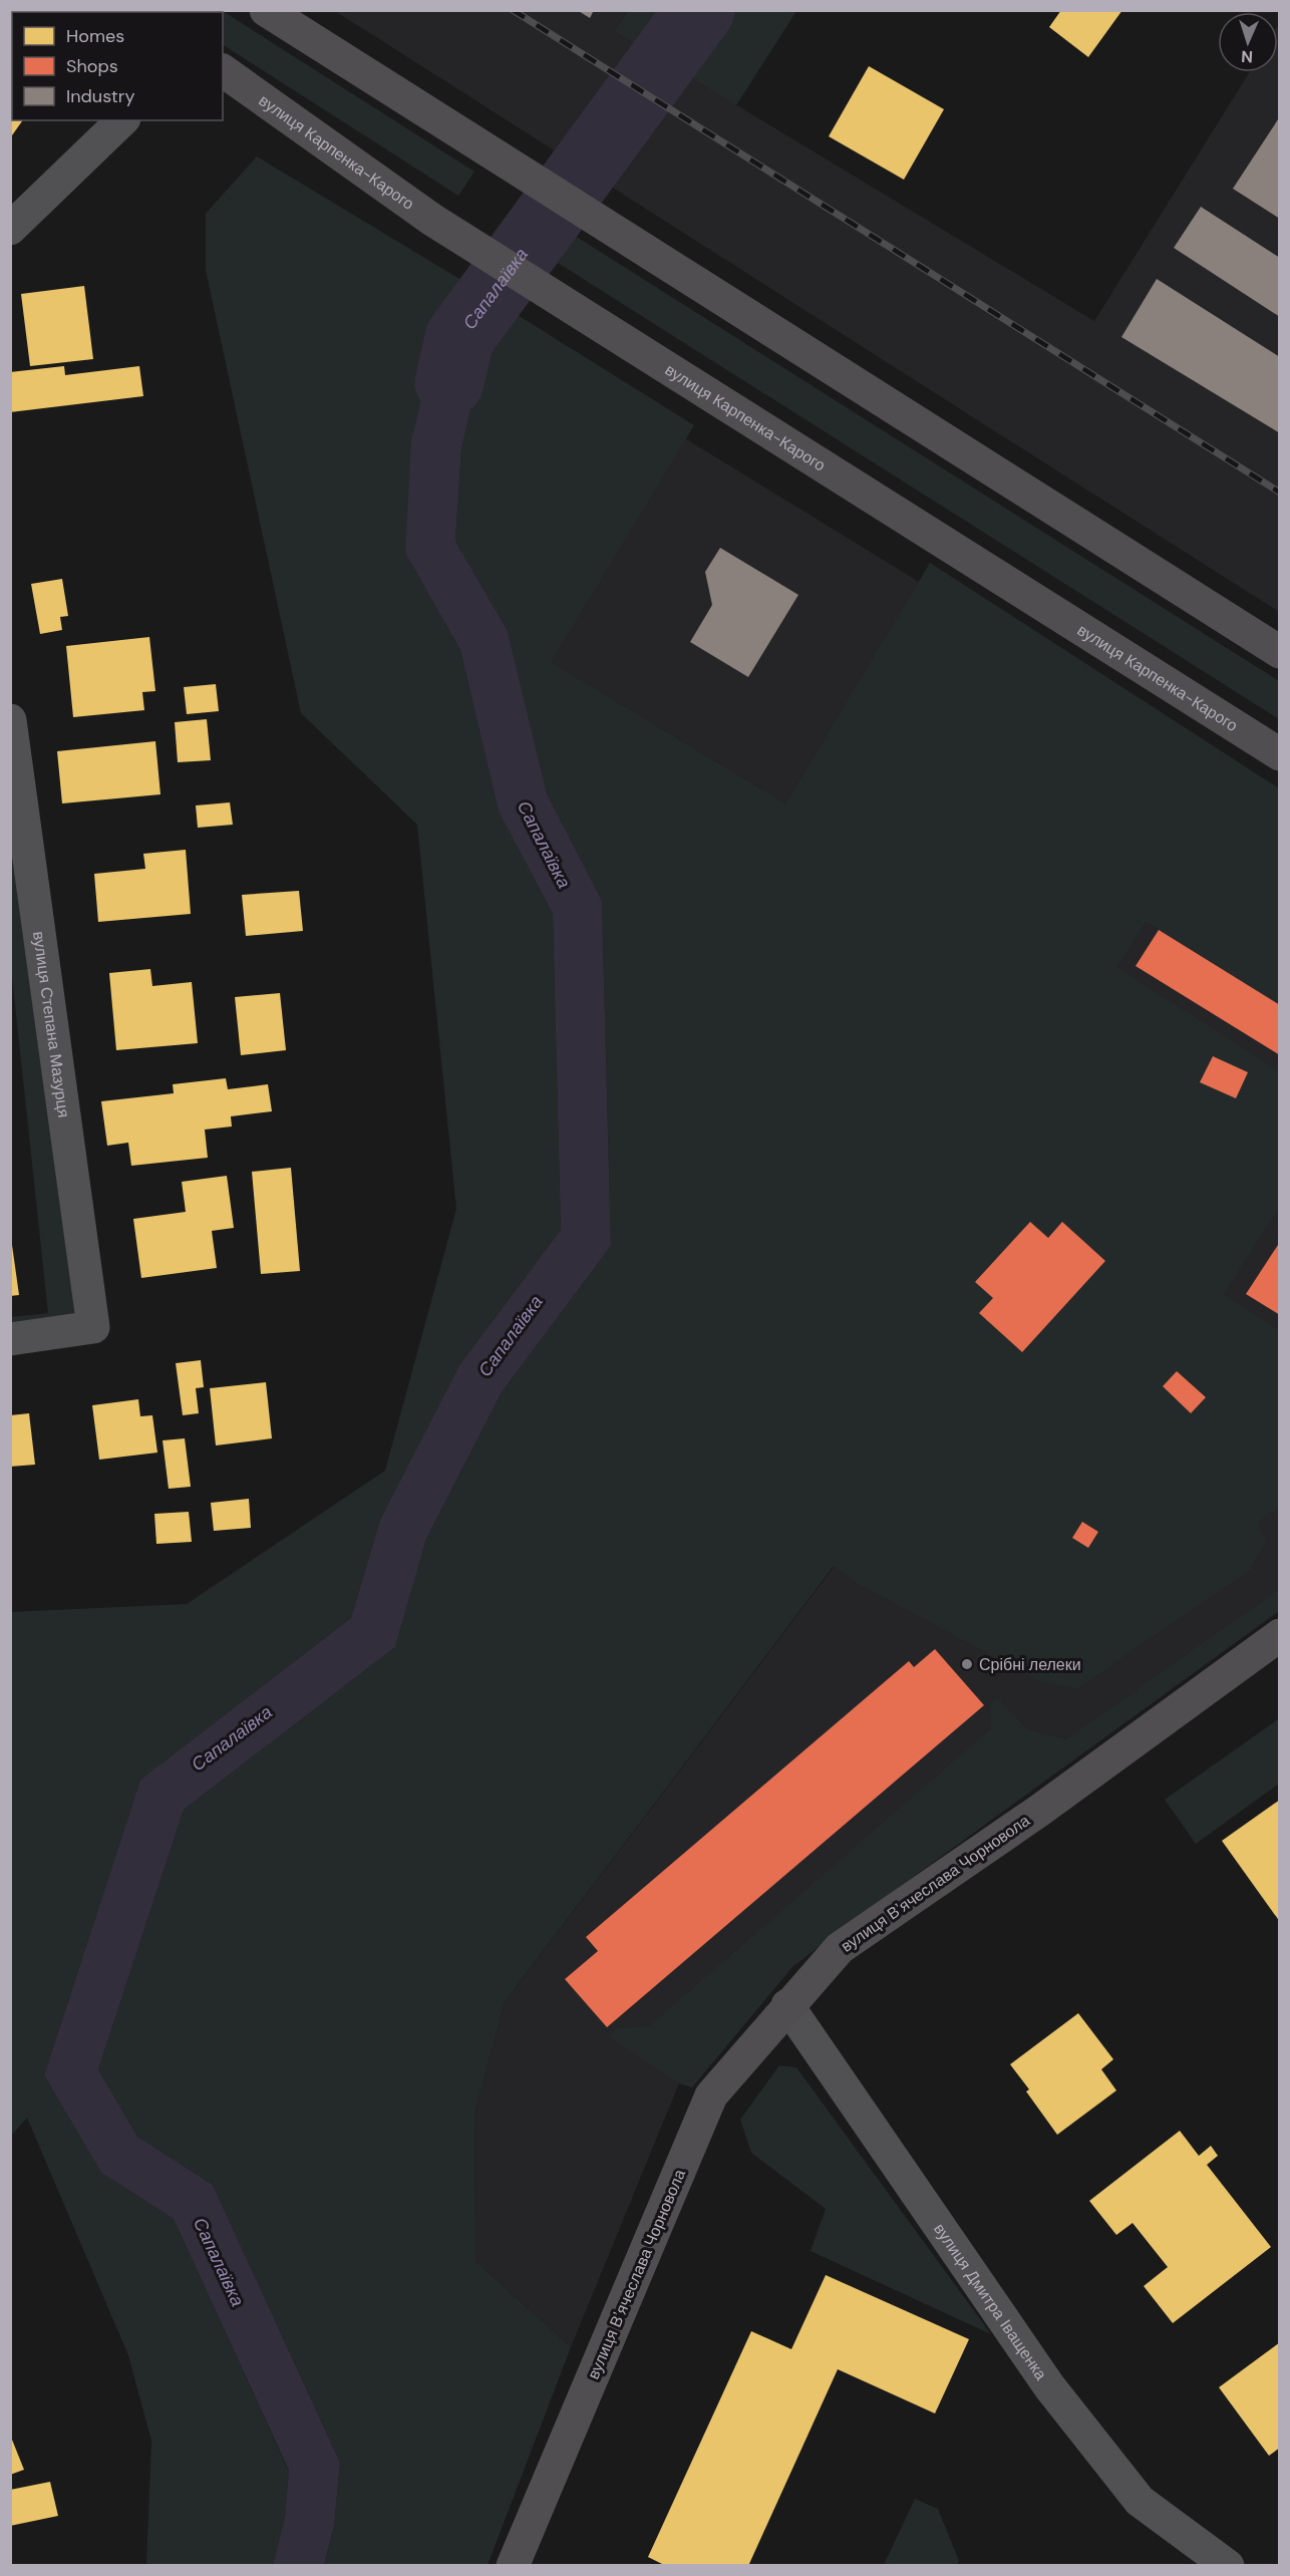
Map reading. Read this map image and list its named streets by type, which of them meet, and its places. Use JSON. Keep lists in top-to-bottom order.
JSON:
{
  "streets": {
    "street": [
      "вулиця Карпенка-Карого",
      "вулиця Степана Мазурця",
      "вулиця Вʼячеслава Чорновола",
      "вулиця Дмитра Іващенка"
    ]
  },
  "crossings": [
    ["вулиця Вʼячеслава Чорновола", "вулиця Дмитра Іващенка"]
  ],
  "water": ["Сапалаївка"],
  "places": ["Срібні лелеки"],
  "legend": ["Homes", "Shops", "Industry"],
  "north": "bottom"
}
